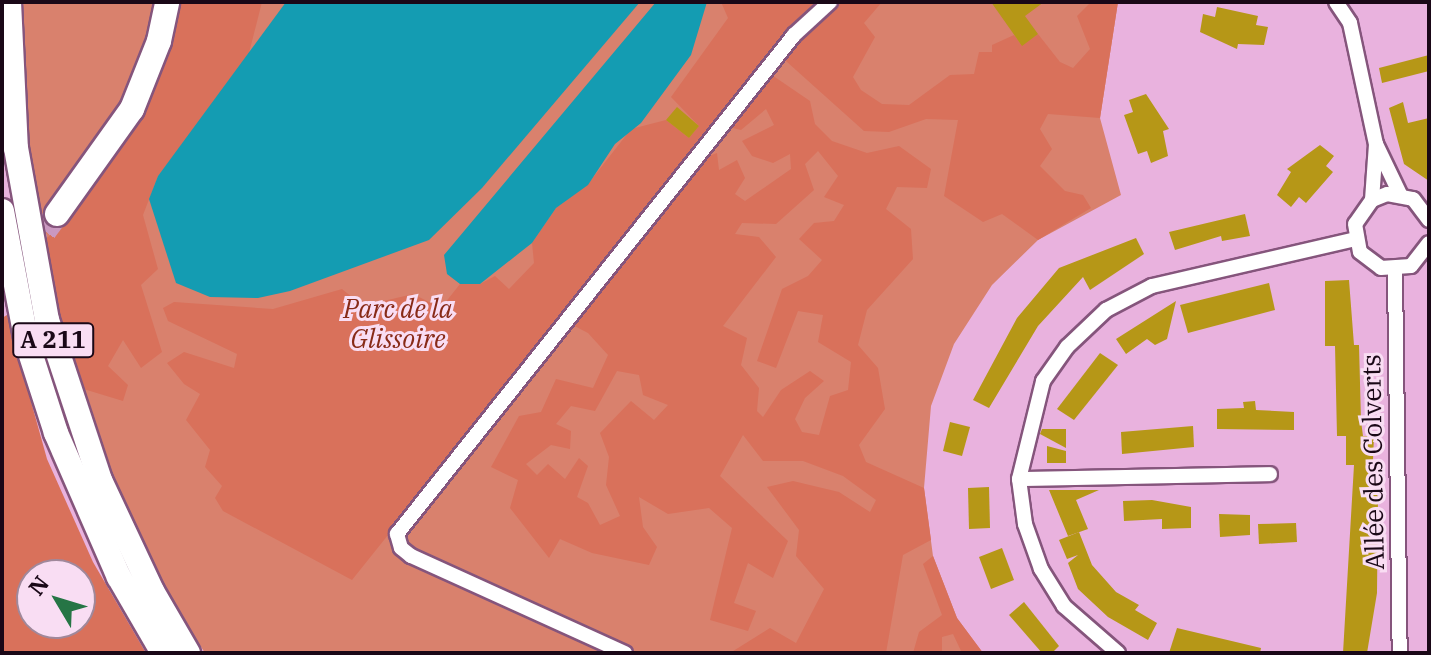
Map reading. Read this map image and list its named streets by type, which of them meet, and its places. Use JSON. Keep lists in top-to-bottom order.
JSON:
{
  "streets": {
    "highway": ["A 211"],
    "street": ["Allée des Colverts"]
  },
  "parks": ["Parc de la Glissoire"],
  "north": "top left"
}
